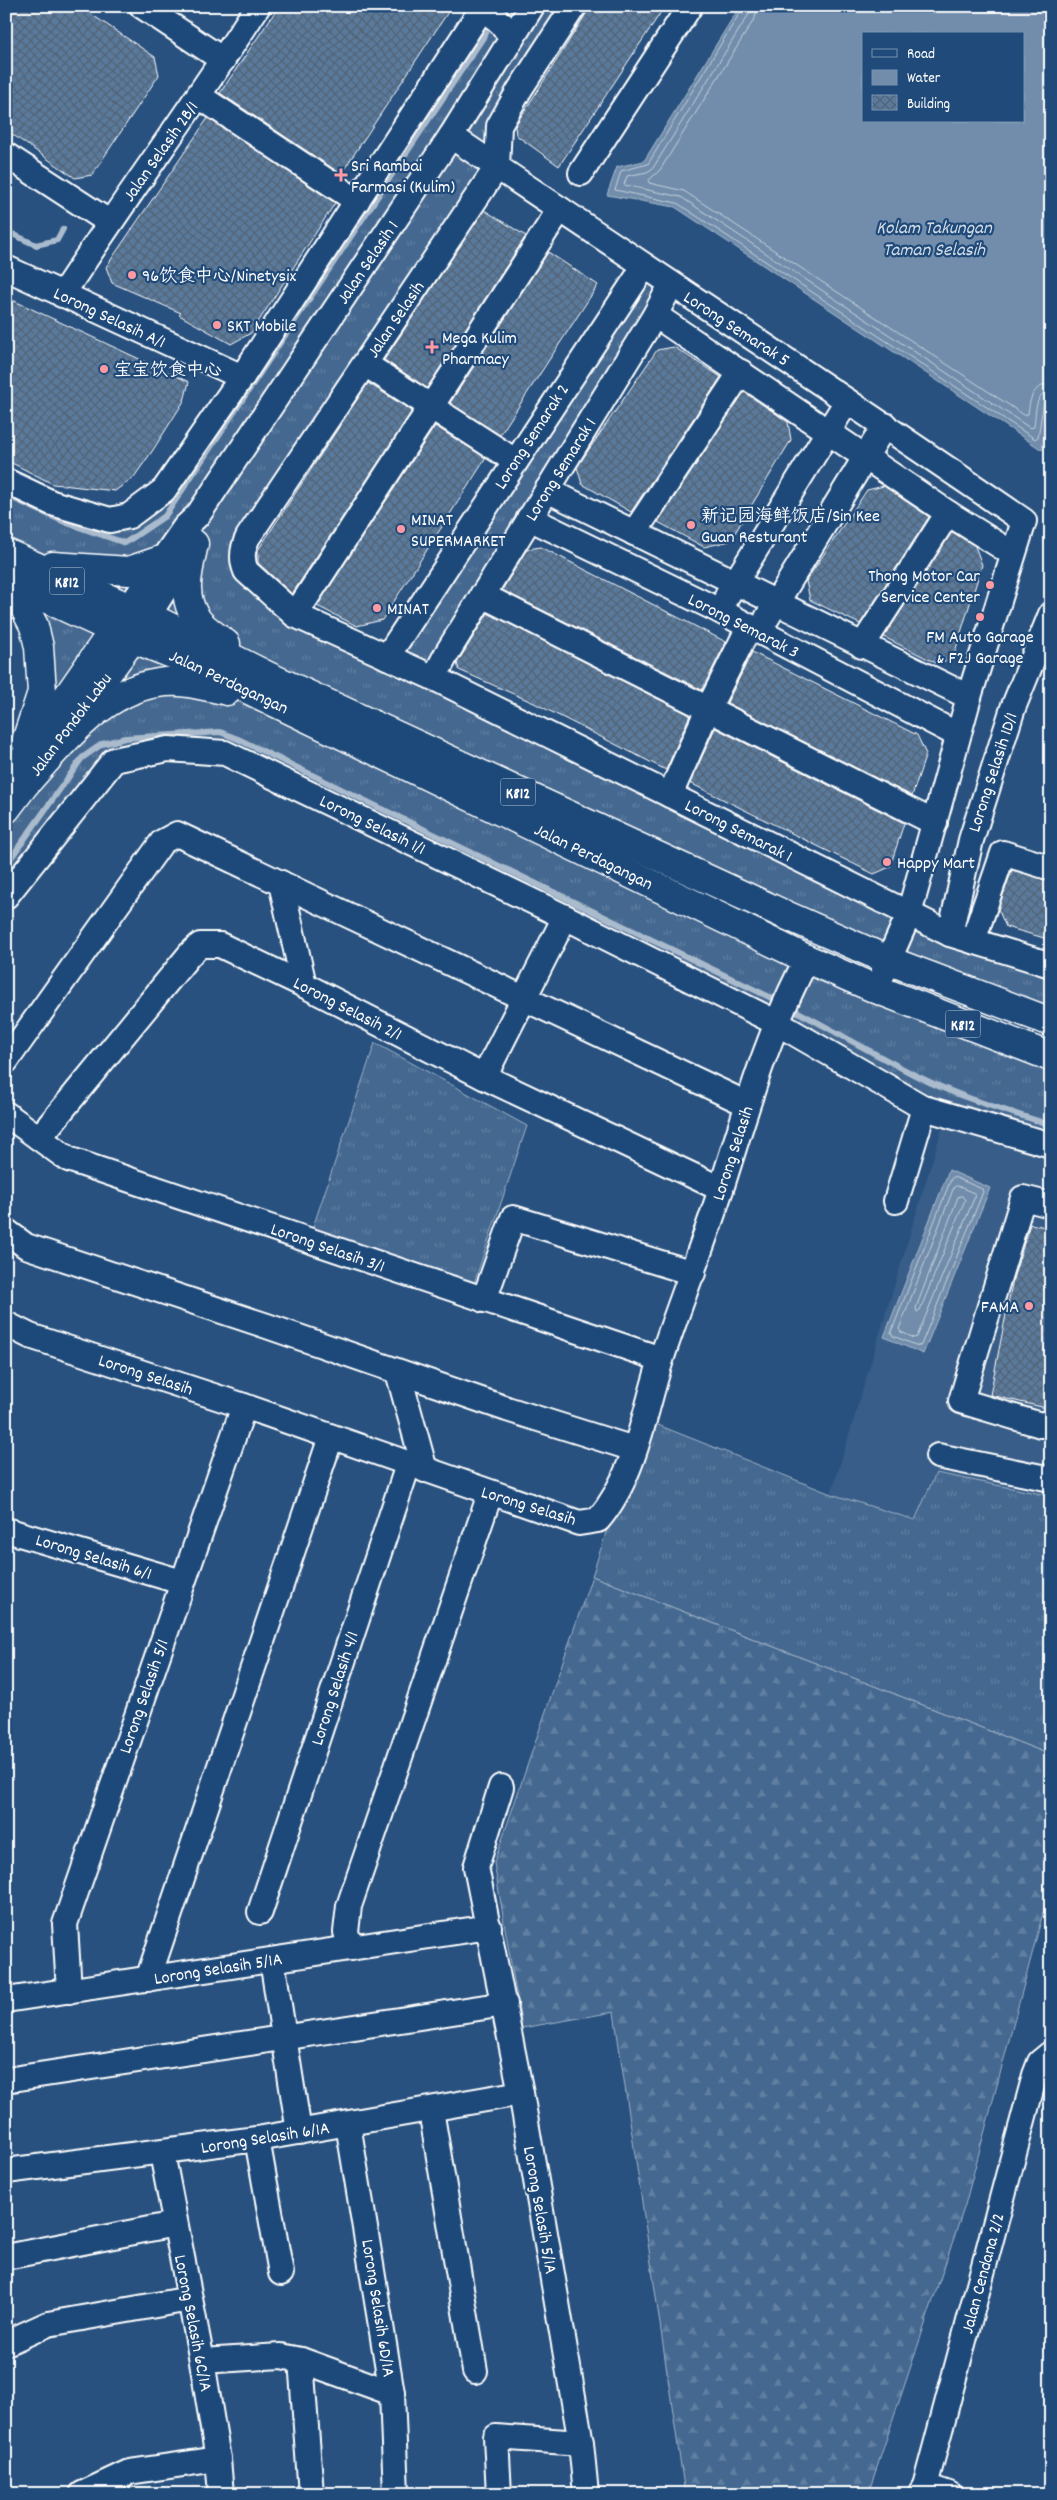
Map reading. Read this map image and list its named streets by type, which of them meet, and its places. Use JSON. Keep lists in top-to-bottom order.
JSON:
{
  "streets": {
    "main road": ["K812", "Jalan Perdagangan", "Jalan Pondok Labu"],
    "street": [
      "Jalan Selasih 2B/1",
      "Jalan Selasih 1",
      "Lorong Selasih A/1",
      "Jalan Selasih",
      "Lorong Semarak 5",
      "Lorong Semarak 2",
      "Lorong Semarak 1",
      "Lorong Semarak 3",
      "Lorong Selasih 1D/1",
      "Lorong Selasih 1/1",
      "Lorong Selasih 2/1",
      "Lorong Selasih",
      "Lorong Selasih 3/1",
      "Lorong Selasih 6/1",
      "Lorong Selasih 4/1",
      "Lorong Selasih 5/1",
      "Lorong Selasih 5/1A",
      "Lorong Selasih 6/1A",
      "Jalan Cendana 2/2",
      "Lorong Selasih 6D/1A",
      "Lorong Selasih 6C/1A"
    ]
  },
  "crossings": [
    ["Jalan Selasih 2B/1", "Lorong Selasih A/1"],
    ["Jalan Selasih 1", "Lorong Semarak 5"],
    ["Jalan Selasih 1", "Jalan Perdagangan"],
    ["Jalan Selasih 1", "Jalan Pondok Labu"],
    ["Jalan Selasih", "Lorong Semarak 5"],
    ["Jalan Selasih", "Lorong Semarak 1"],
    ["Lorong Semarak 5", "Lorong Semarak 2"],
    ["Lorong Semarak 5", "Lorong Semarak 1"],
    ["Lorong Semarak 2", "Lorong Semarak 1"],
    ["Lorong Semarak 1", "Lorong Semarak 3"],
    ["Lorong Semarak 1", "Lorong Selasih 1D/1"],
    ["Jalan Perdagangan", "Jalan Pondok Labu"],
    ["Jalan Perdagangan", "Lorong Selasih"],
    ["Lorong Selasih 1/1", "Lorong Selasih"],
    ["Lorong Selasih 2/1", "Lorong Selasih"],
    ["Lorong Selasih 2/1", "Lorong Selasih 3/1"],
    ["Lorong Selasih", "Lorong Selasih 3/1"],
    ["Lorong Selasih", "Lorong Selasih 4/1"],
    ["Lorong Selasih", "Lorong Selasih 5/1"],
    ["Lorong Selasih 6/1", "Lorong Selasih 5/1"],
    ["Lorong Selasih 5/1", "Lorong Selasih 5/1A"],
    ["Lorong Selasih 5/1A", "Lorong Selasih 6/1A"],
    ["Lorong Selasih 6/1A", "Lorong Selasih 6D/1A"],
    ["Lorong Selasih 6/1A", "Lorong Selasih 6C/1A"]
  ],
  "water": ["Kolam Takungan Taman Selasih"],
  "places": {
    "health": ["Sri Rambai Farmasi (Kulim)", "Mega Kulim Pharmacy"],
    "other": [
      "96饮食中心/Ninetysix",
      "SKT Mobile",
      "宝宝饮食中心",
      "新记园海鲜饭店/Sin Kee Guan Resturant",
      "MINAT SUPERMARKET",
      "Thong Motor Car Service Center",
      "MINAT",
      "FM Auto Garage & F2J Garage",
      "Happy Mart",
      "FAMA"
    ]
  },
  "legend": ["Road", "Water", "Building"]
}
